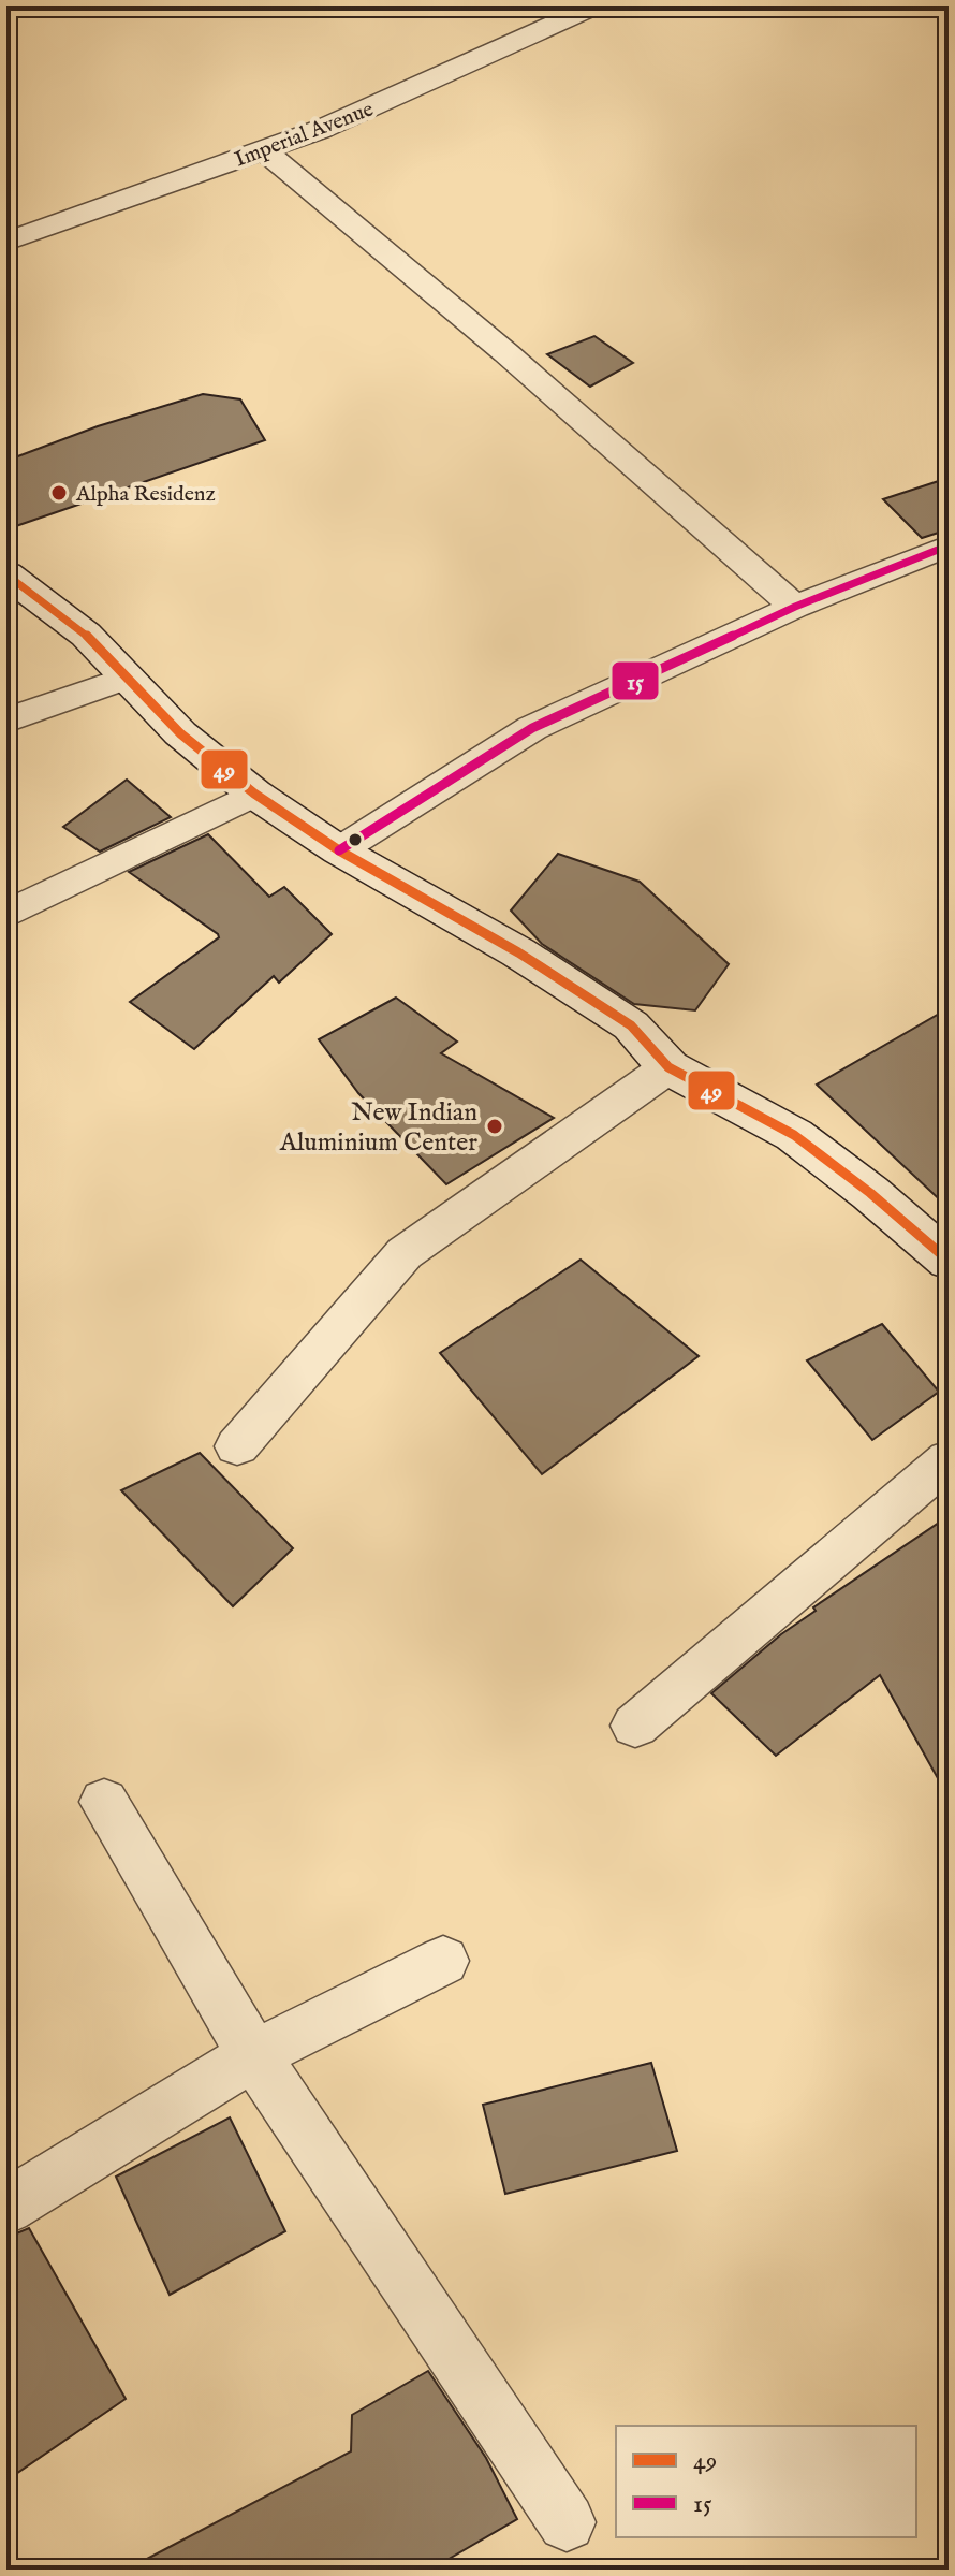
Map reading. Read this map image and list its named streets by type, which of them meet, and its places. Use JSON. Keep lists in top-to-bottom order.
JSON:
{
  "streets": {
    "street": ["Imperial Avenue"]
  },
  "places": ["Alpha Residenz", "New Indian Aluminium Center"],
  "lines": ["transit line 15", "transit line 49"],
  "legend": ["49", "15"]
}
